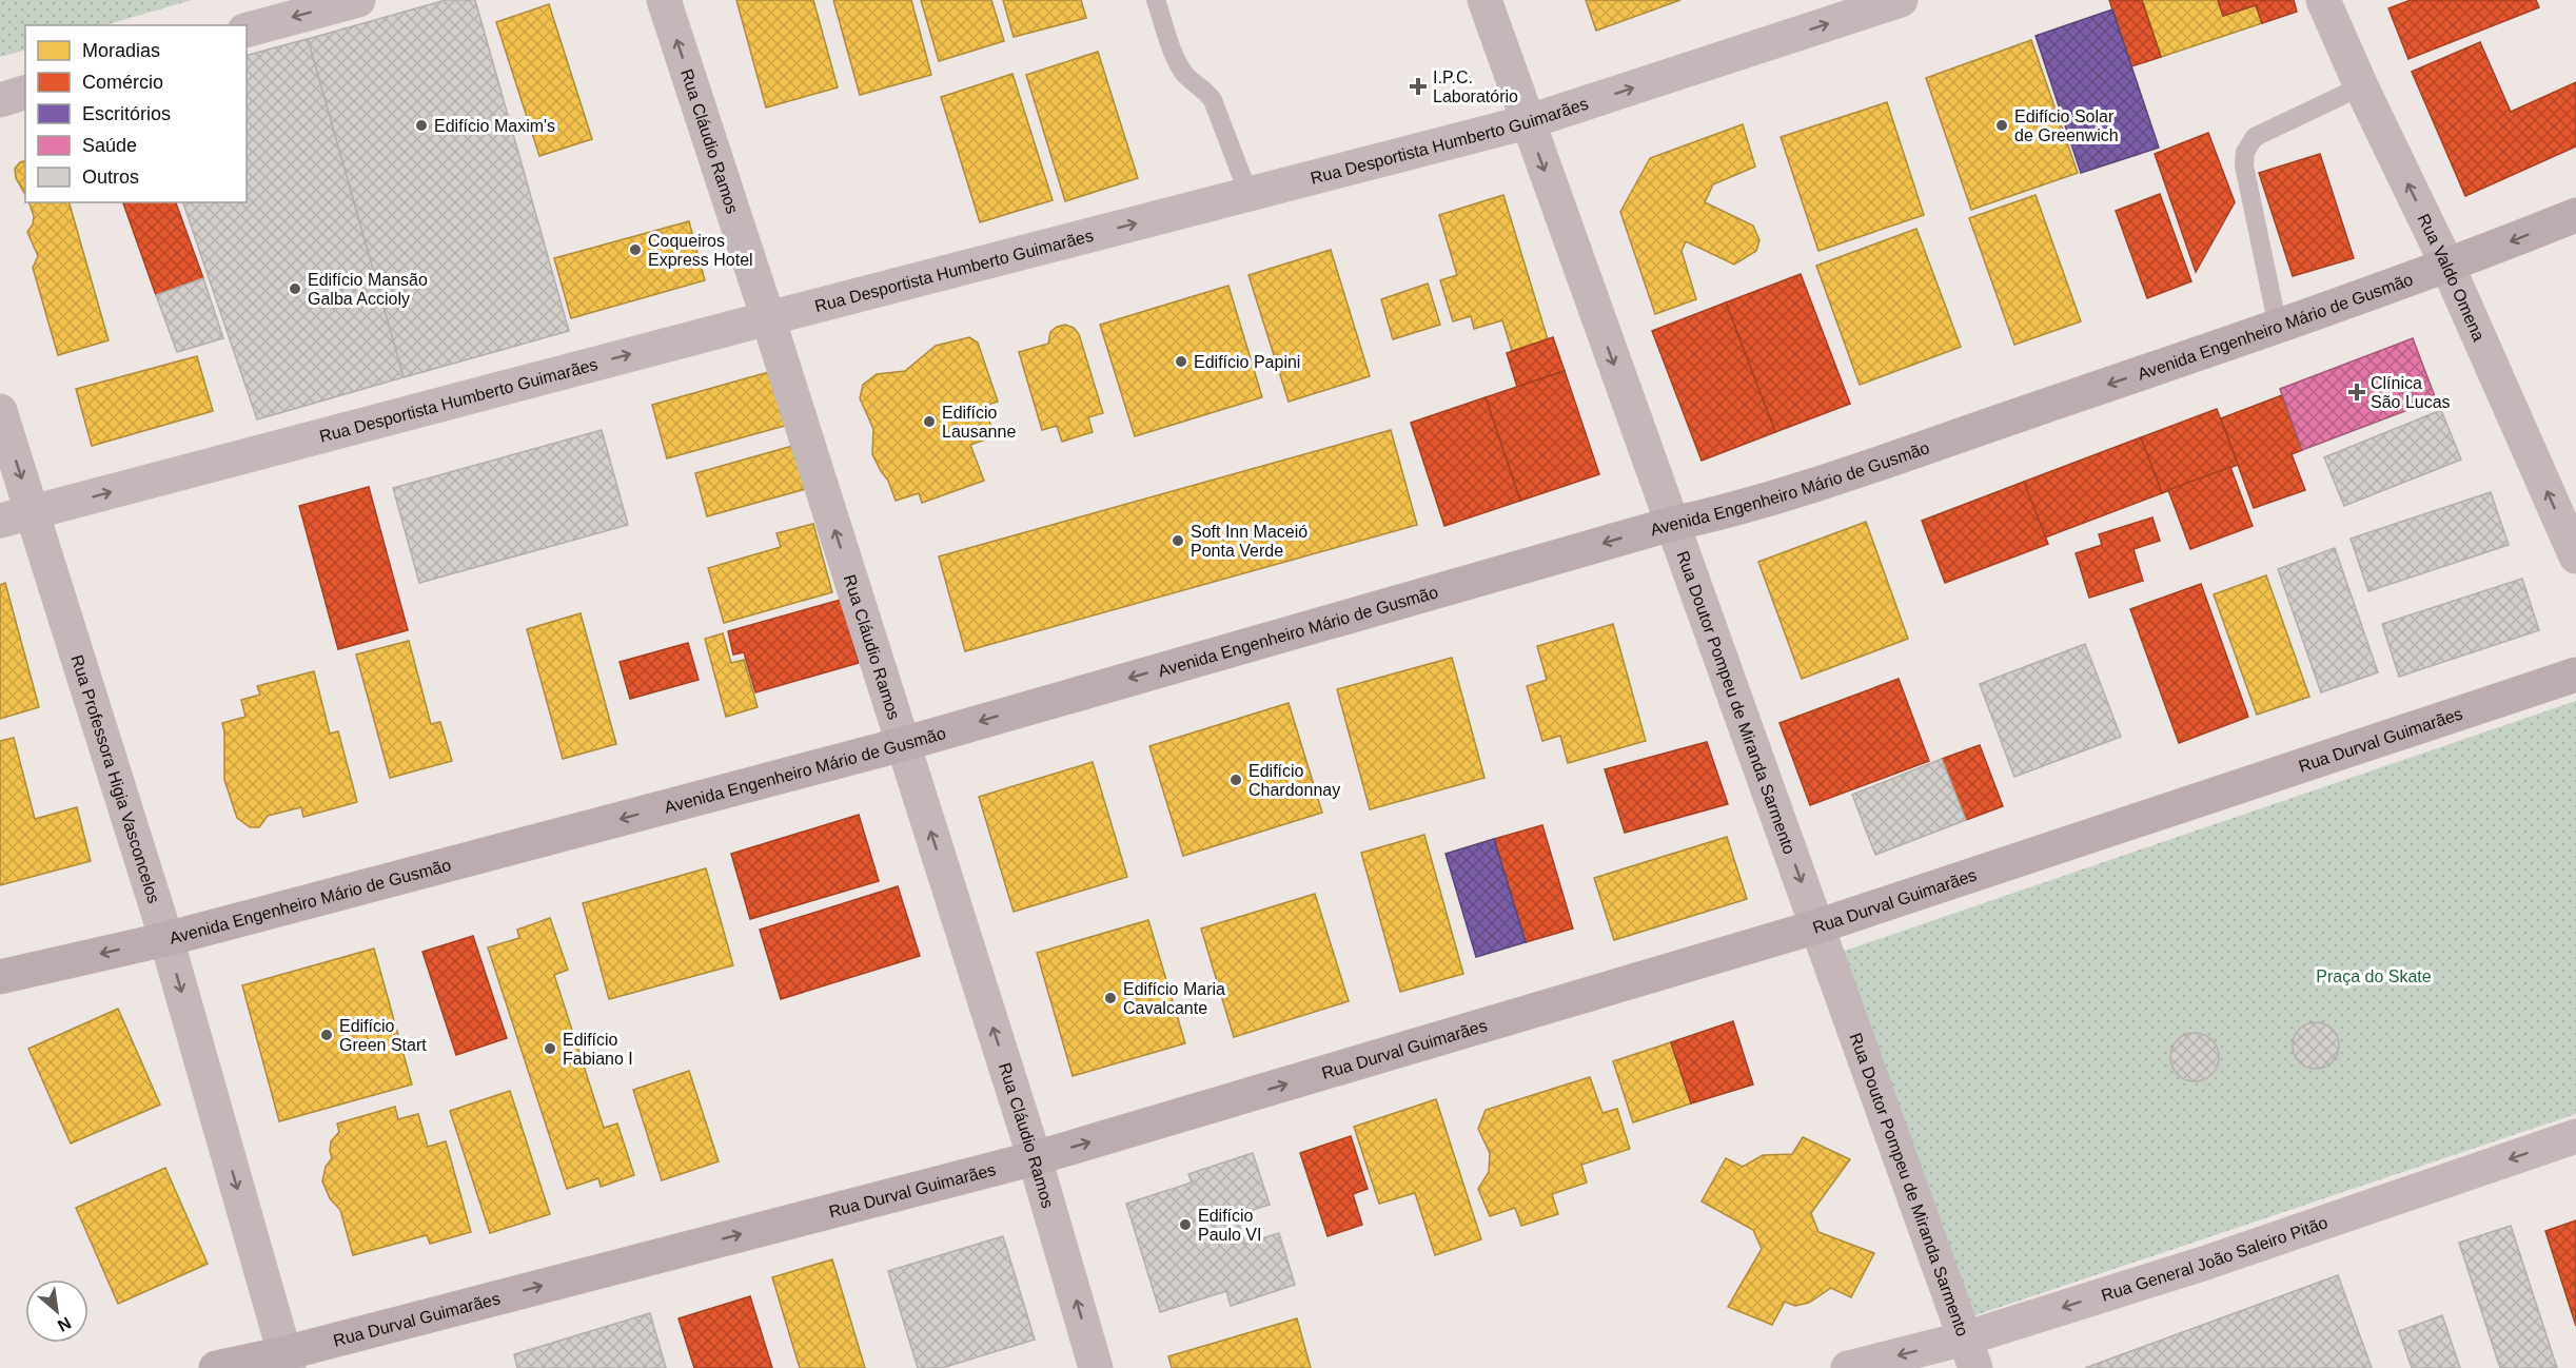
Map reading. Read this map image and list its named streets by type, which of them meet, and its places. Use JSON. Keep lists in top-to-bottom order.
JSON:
{
  "streets": {
    "street": [
      "Rua Desportista Humberto Guimarães",
      "Rua Cláudio Ramos",
      "Rua Valdo Omena",
      "Avenida Engenheiro Mário de Gusmão",
      "Rua Doutor Pompeu de Miranda Sarmento",
      "Rua Durval Guimarães",
      "Rua Professora Higia Vasconcelos",
      "Rua General João Saleiro Pitão"
    ]
  },
  "crossings": [
    ["Rua Desportista Humberto Guimarães", "Rua Cláudio Ramos"],
    ["Rua Desportista Humberto Guimarães", "Rua Doutor Pompeu de Miranda Sarmento"],
    ["Rua Desportista Humberto Guimarães", "Rua Professora Higia Vasconcelos"],
    ["Rua Cláudio Ramos", "Avenida Engenheiro Mário de Gusmão"],
    ["Rua Cláudio Ramos", "Rua Durval Guimarães"],
    ["Rua Valdo Omena", "Avenida Engenheiro Mário de Gusmão"],
    ["Avenida Engenheiro Mário de Gusmão", "Rua Doutor Pompeu de Miranda Sarmento"],
    ["Avenida Engenheiro Mário de Gusmão", "Rua Professora Higia Vasconcelos"],
    ["Rua Doutor Pompeu de Miranda Sarmento", "Rua Durval Guimarães"],
    ["Rua Doutor Pompeu de Miranda Sarmento", "Rua General João Saleiro Pitão"],
    ["Rua Durval Guimarães", "Rua Professora Higia Vasconcelos"]
  ],
  "one_way": [
    "Rua Desportista Humberto Guimarães",
    "Rua Cláudio Ramos",
    "Rua Valdo Omena",
    "Avenida Engenheiro Mário de Gusmão",
    "Rua Doutor Pompeu de Miranda Sarmento",
    "Rua Durval Guimarães",
    "Rua Professora Higia Vasconcelos",
    "Rua General João Saleiro Pitão"
  ],
  "parks": ["Praça do Skate"],
  "places": {
    "health": ["I.P.C. Laboratório", "Clínica São Lucas"],
    "other": [
      "Edifício Maxim's",
      "Edifício Solar de Greenwich",
      "Coqueiros Express Hotel",
      "Edifício Mansão Galba Accioly",
      "Edifício Papini",
      "Edifício Lausanne",
      "Soft Inn Maceió Ponta Verde",
      "Edifício Chardonnay",
      "Edifício Maria Cavalcante",
      "Edifício Green Start",
      "Edifício Fabiano I",
      "Edifício Paulo VI"
    ]
  },
  "legend": [
    "Moradias",
    "Comércio",
    "Escritórios",
    "Saúde",
    "Outros"
  ],
  "north": "bottom right"
}
